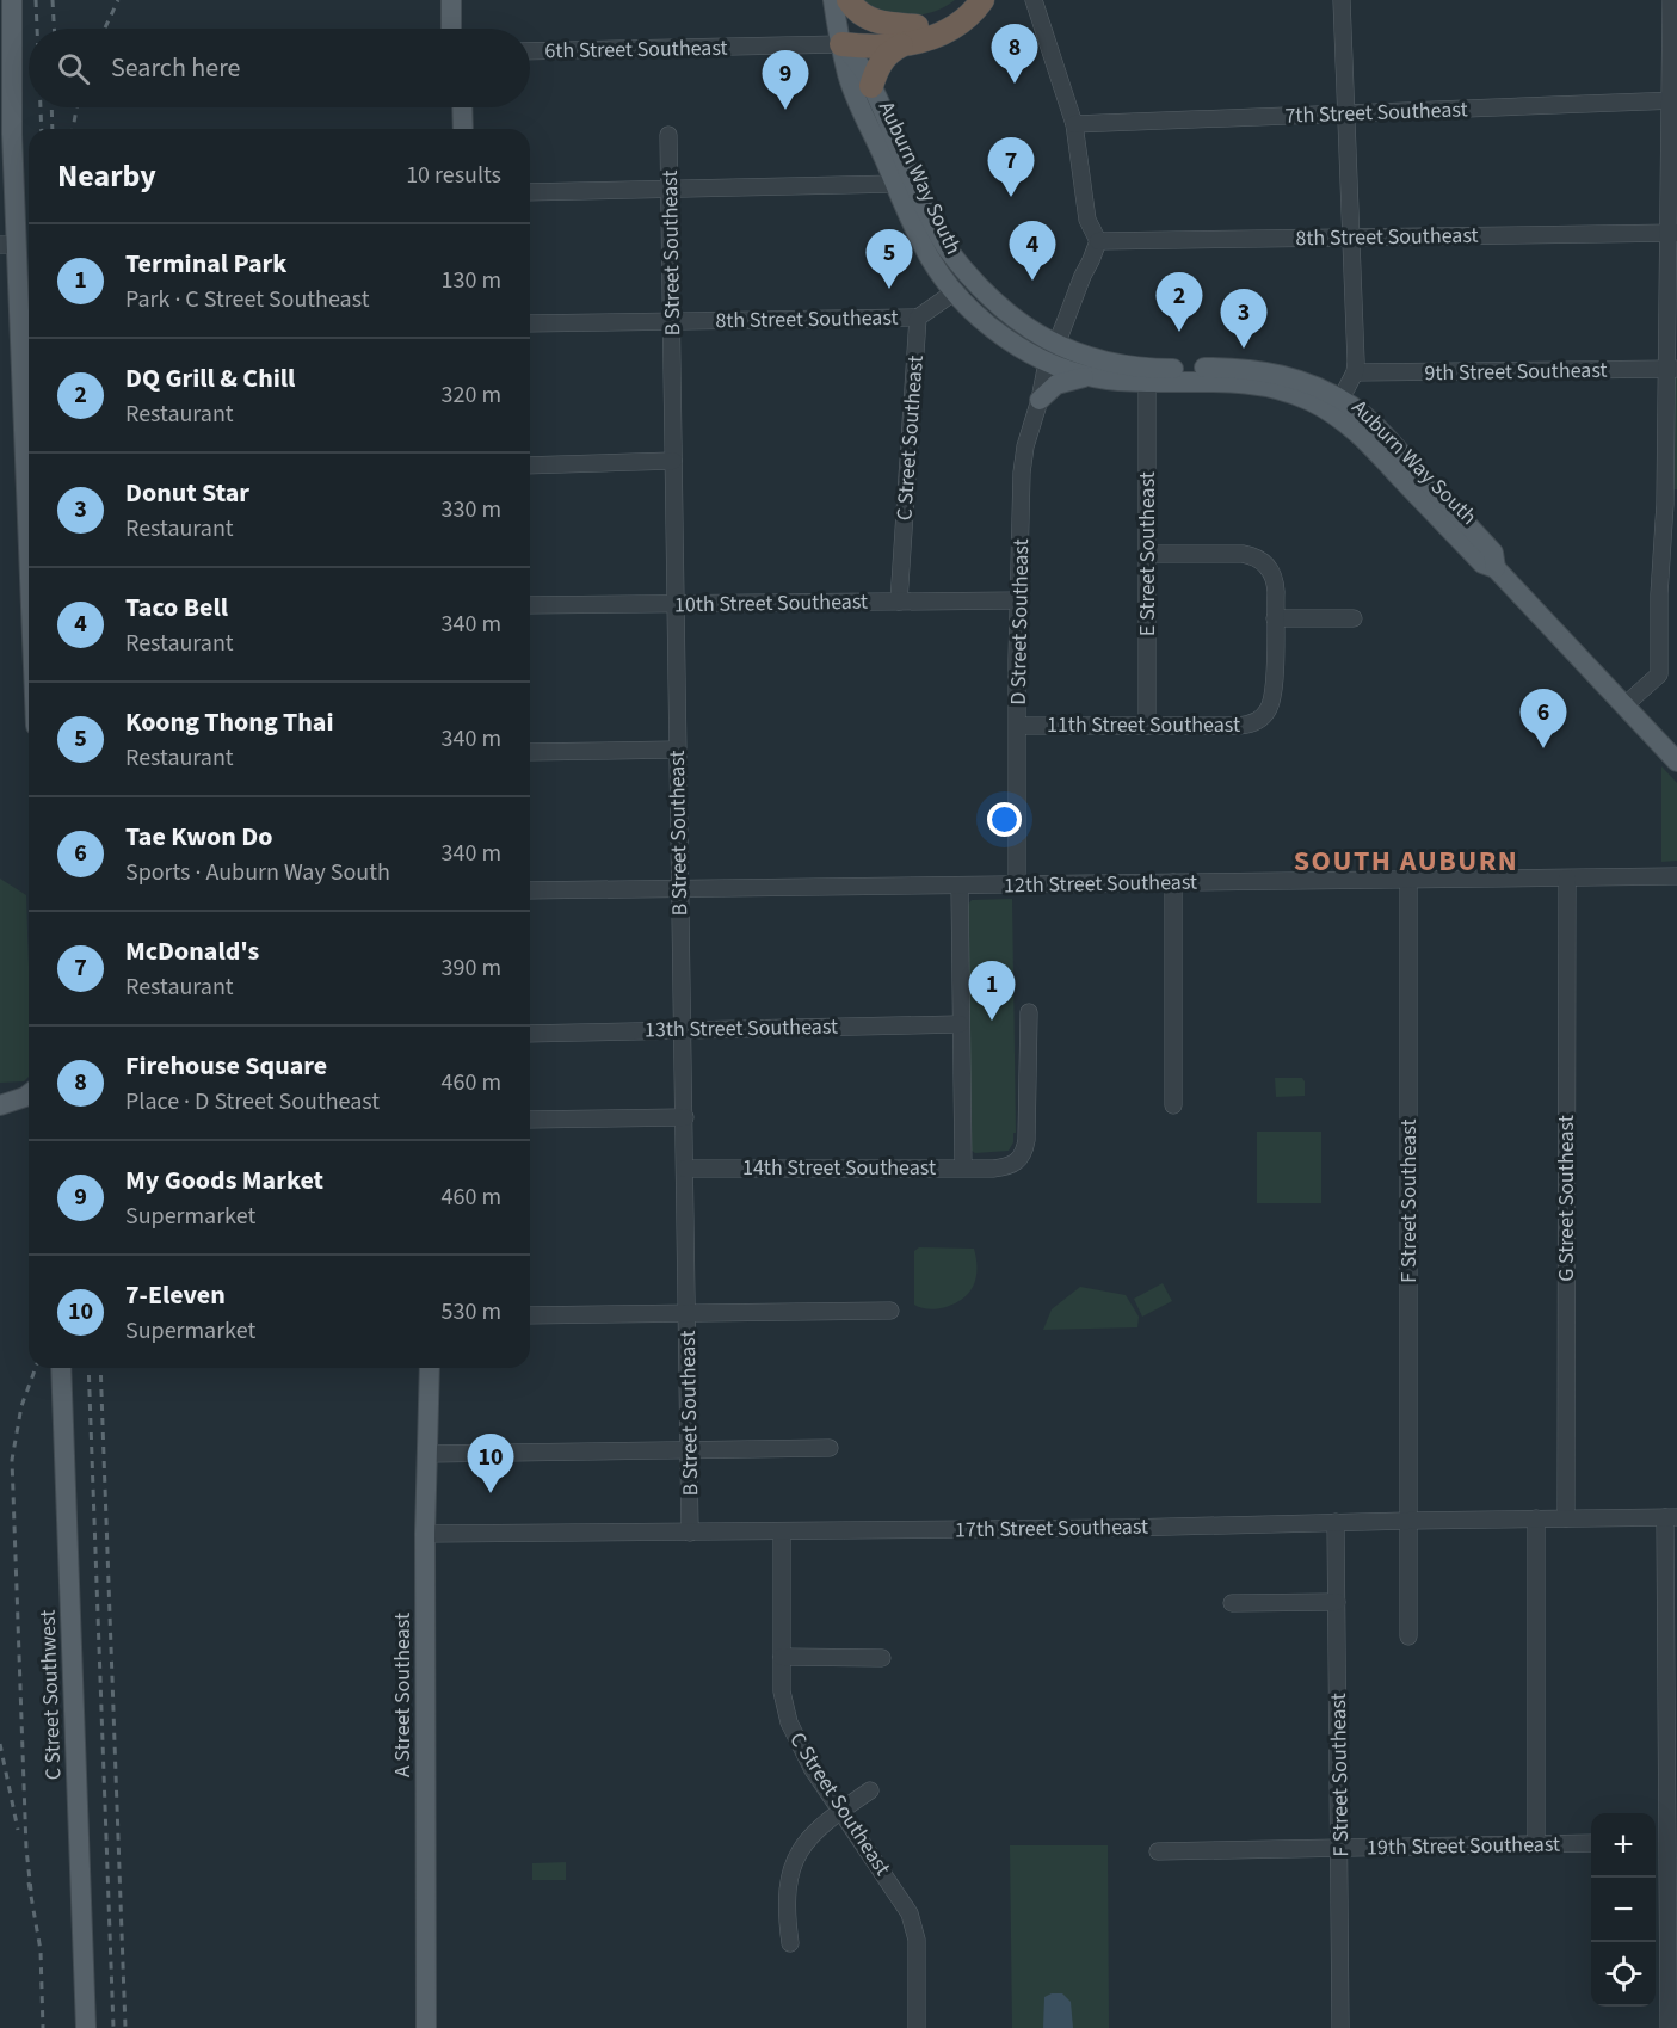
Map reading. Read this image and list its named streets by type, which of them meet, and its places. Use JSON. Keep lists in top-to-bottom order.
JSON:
{
  "streets": {
    "main road": ["Auburn Way South", "C Street Southwest", "A Street Southeast"],
    "street": [
      "6th Street Southeast",
      "7th Street Southeast",
      "8th Street Southeast",
      "B Street Southeast",
      "9th Street Southeast",
      "C Street Southeast",
      "E Street Southeast",
      "10th Street Southeast",
      "D Street Southeast",
      "11th Street Southeast",
      "12th Street Southeast",
      "13th Street Southeast",
      "14th Street Southeast",
      "G Street Southeast",
      "F Street Southeast",
      "17th Street Southeast",
      "19th Street Southeast"
    ]
  },
  "crossings": [
    ["6th Street Southeast", "Auburn Way South"],
    ["Auburn Way South", "E Street Southeast"],
    ["Auburn Way South", "D Street Southeast"],
    ["8th Street Southeast", "B Street Southeast"],
    ["8th Street Southeast", "C Street Southeast"],
    ["8th Street Southeast", "D Street Southeast"],
    ["B Street Southeast", "10th Street Southeast"],
    ["B Street Southeast", "12th Street Southeast"],
    ["B Street Southeast", "13th Street Southeast"],
    ["B Street Southeast", "14th Street Southeast"],
    ["B Street Southeast", "17th Street Southeast"],
    ["C Street Southeast", "10th Street Southeast"],
    ["C Street Southeast", "17th Street Southeast"],
    ["E Street Southeast", "11th Street Southeast"],
    ["10th Street Southeast", "D Street Southeast"],
    ["D Street Southeast", "11th Street Southeast"],
    ["D Street Southeast", "12th Street Southeast"],
    ["12th Street Southeast", "G Street Southeast"],
    ["12th Street Southeast", "F Street Southeast"],
    ["G Street Southeast", "17th Street Southeast"],
    ["F Street Southeast", "17th Street Southeast"],
    ["F Street Southeast", "19th Street Southeast"],
    ["17th Street Southeast", "A Street Southeast"]
  ],
  "districts": ["SOUTH AUBURN"],
  "page": {
    "pins": [
      "8",
      "9",
      "7",
      "4",
      "5",
      "2",
      "3",
      "6",
      "1",
      "10"
    ],
    "search": "Search here",
    "heading": ["Nearby", "10 results"],
    "list": [
      {
        "mark": "1",
        "name": "Terminal Park",
        "note": "Park · C Street Southeast",
        "value": "130 m"
      },
      {
        "mark": "2",
        "name": "DQ Grill & Chill",
        "note": "Restaurant",
        "value": "320 m"
      },
      {
        "mark": "3",
        "name": "Donut Star",
        "note": "Restaurant",
        "value": "330 m"
      },
      {
        "mark": "4",
        "name": "Taco Bell",
        "note": "Restaurant",
        "value": "340 m"
      },
      {
        "mark": "5",
        "name": "Koong Thong Thai",
        "note": "Restaurant",
        "value": "340 m"
      },
      {
        "mark": "6",
        "name": "Tae Kwon Do",
        "note": "Sports · Auburn Way South",
        "value": "340 m"
      },
      {
        "mark": "7",
        "name": "McDonald's",
        "note": "Restaurant",
        "value": "390 m"
      },
      {
        "mark": "8",
        "name": "Firehouse Square",
        "note": "Place · D Street Southeast",
        "value": "460 m"
      },
      {
        "mark": "9",
        "name": "My Goods Market",
        "note": "Supermarket",
        "value": "460 m"
      },
      {
        "mark": "10",
        "name": "7-Eleven",
        "note": "Supermarket",
        "value": "530 m"
      }
    ],
    "map_buttons": ["+", "−"]
  }
}
